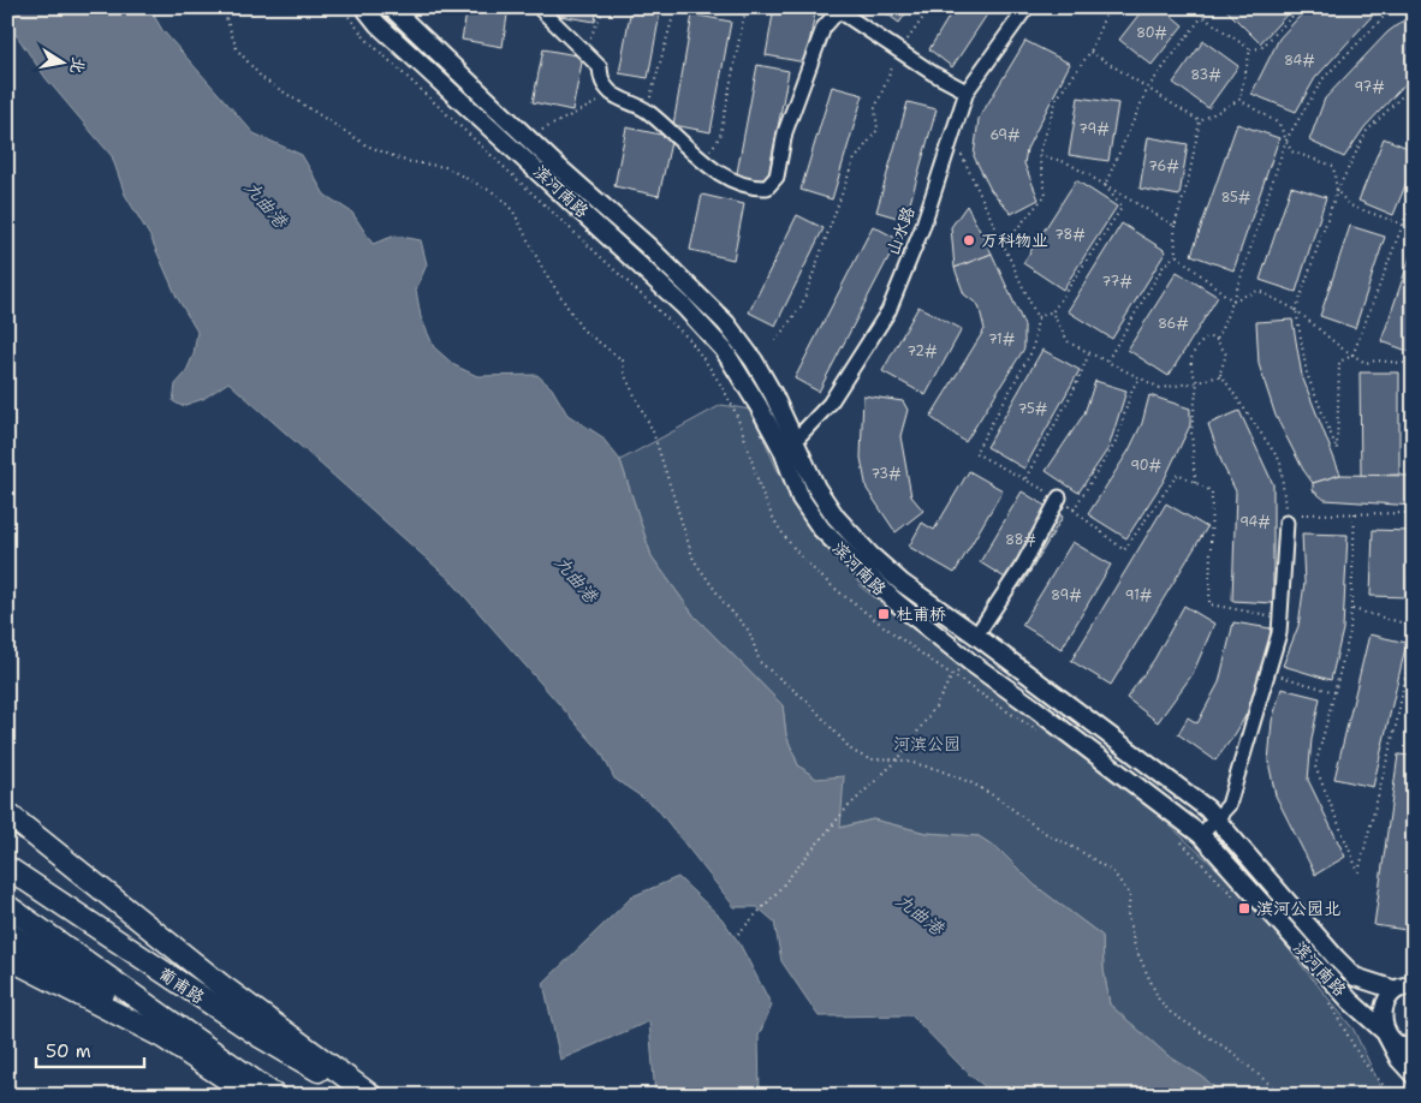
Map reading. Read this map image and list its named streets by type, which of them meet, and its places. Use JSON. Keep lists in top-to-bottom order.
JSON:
{
  "streets": {
    "main road": ["葡甫路"],
    "street": ["滨河南路", "山水路"]
  },
  "crossings": [
    ["滨河南路", "山水路"]
  ],
  "water": ["九曲港"],
  "parks": ["河滨公园"],
  "places": {
    "other": ["万科物业"],
    "transit": ["杜甫桥", "滨河公园北"]
  },
  "house_numbers": [
    "80#",
    "84#",
    "83#",
    "97#",
    "79#",
    "69#",
    "76#",
    "85#",
    "78#",
    "77#",
    "86#",
    "71#",
    "72#",
    "75#",
    "90#",
    "73#",
    "94#",
    "88#",
    "89#",
    "91#"
  ],
  "scale_bar": "50 m",
  "north": "right"
}
